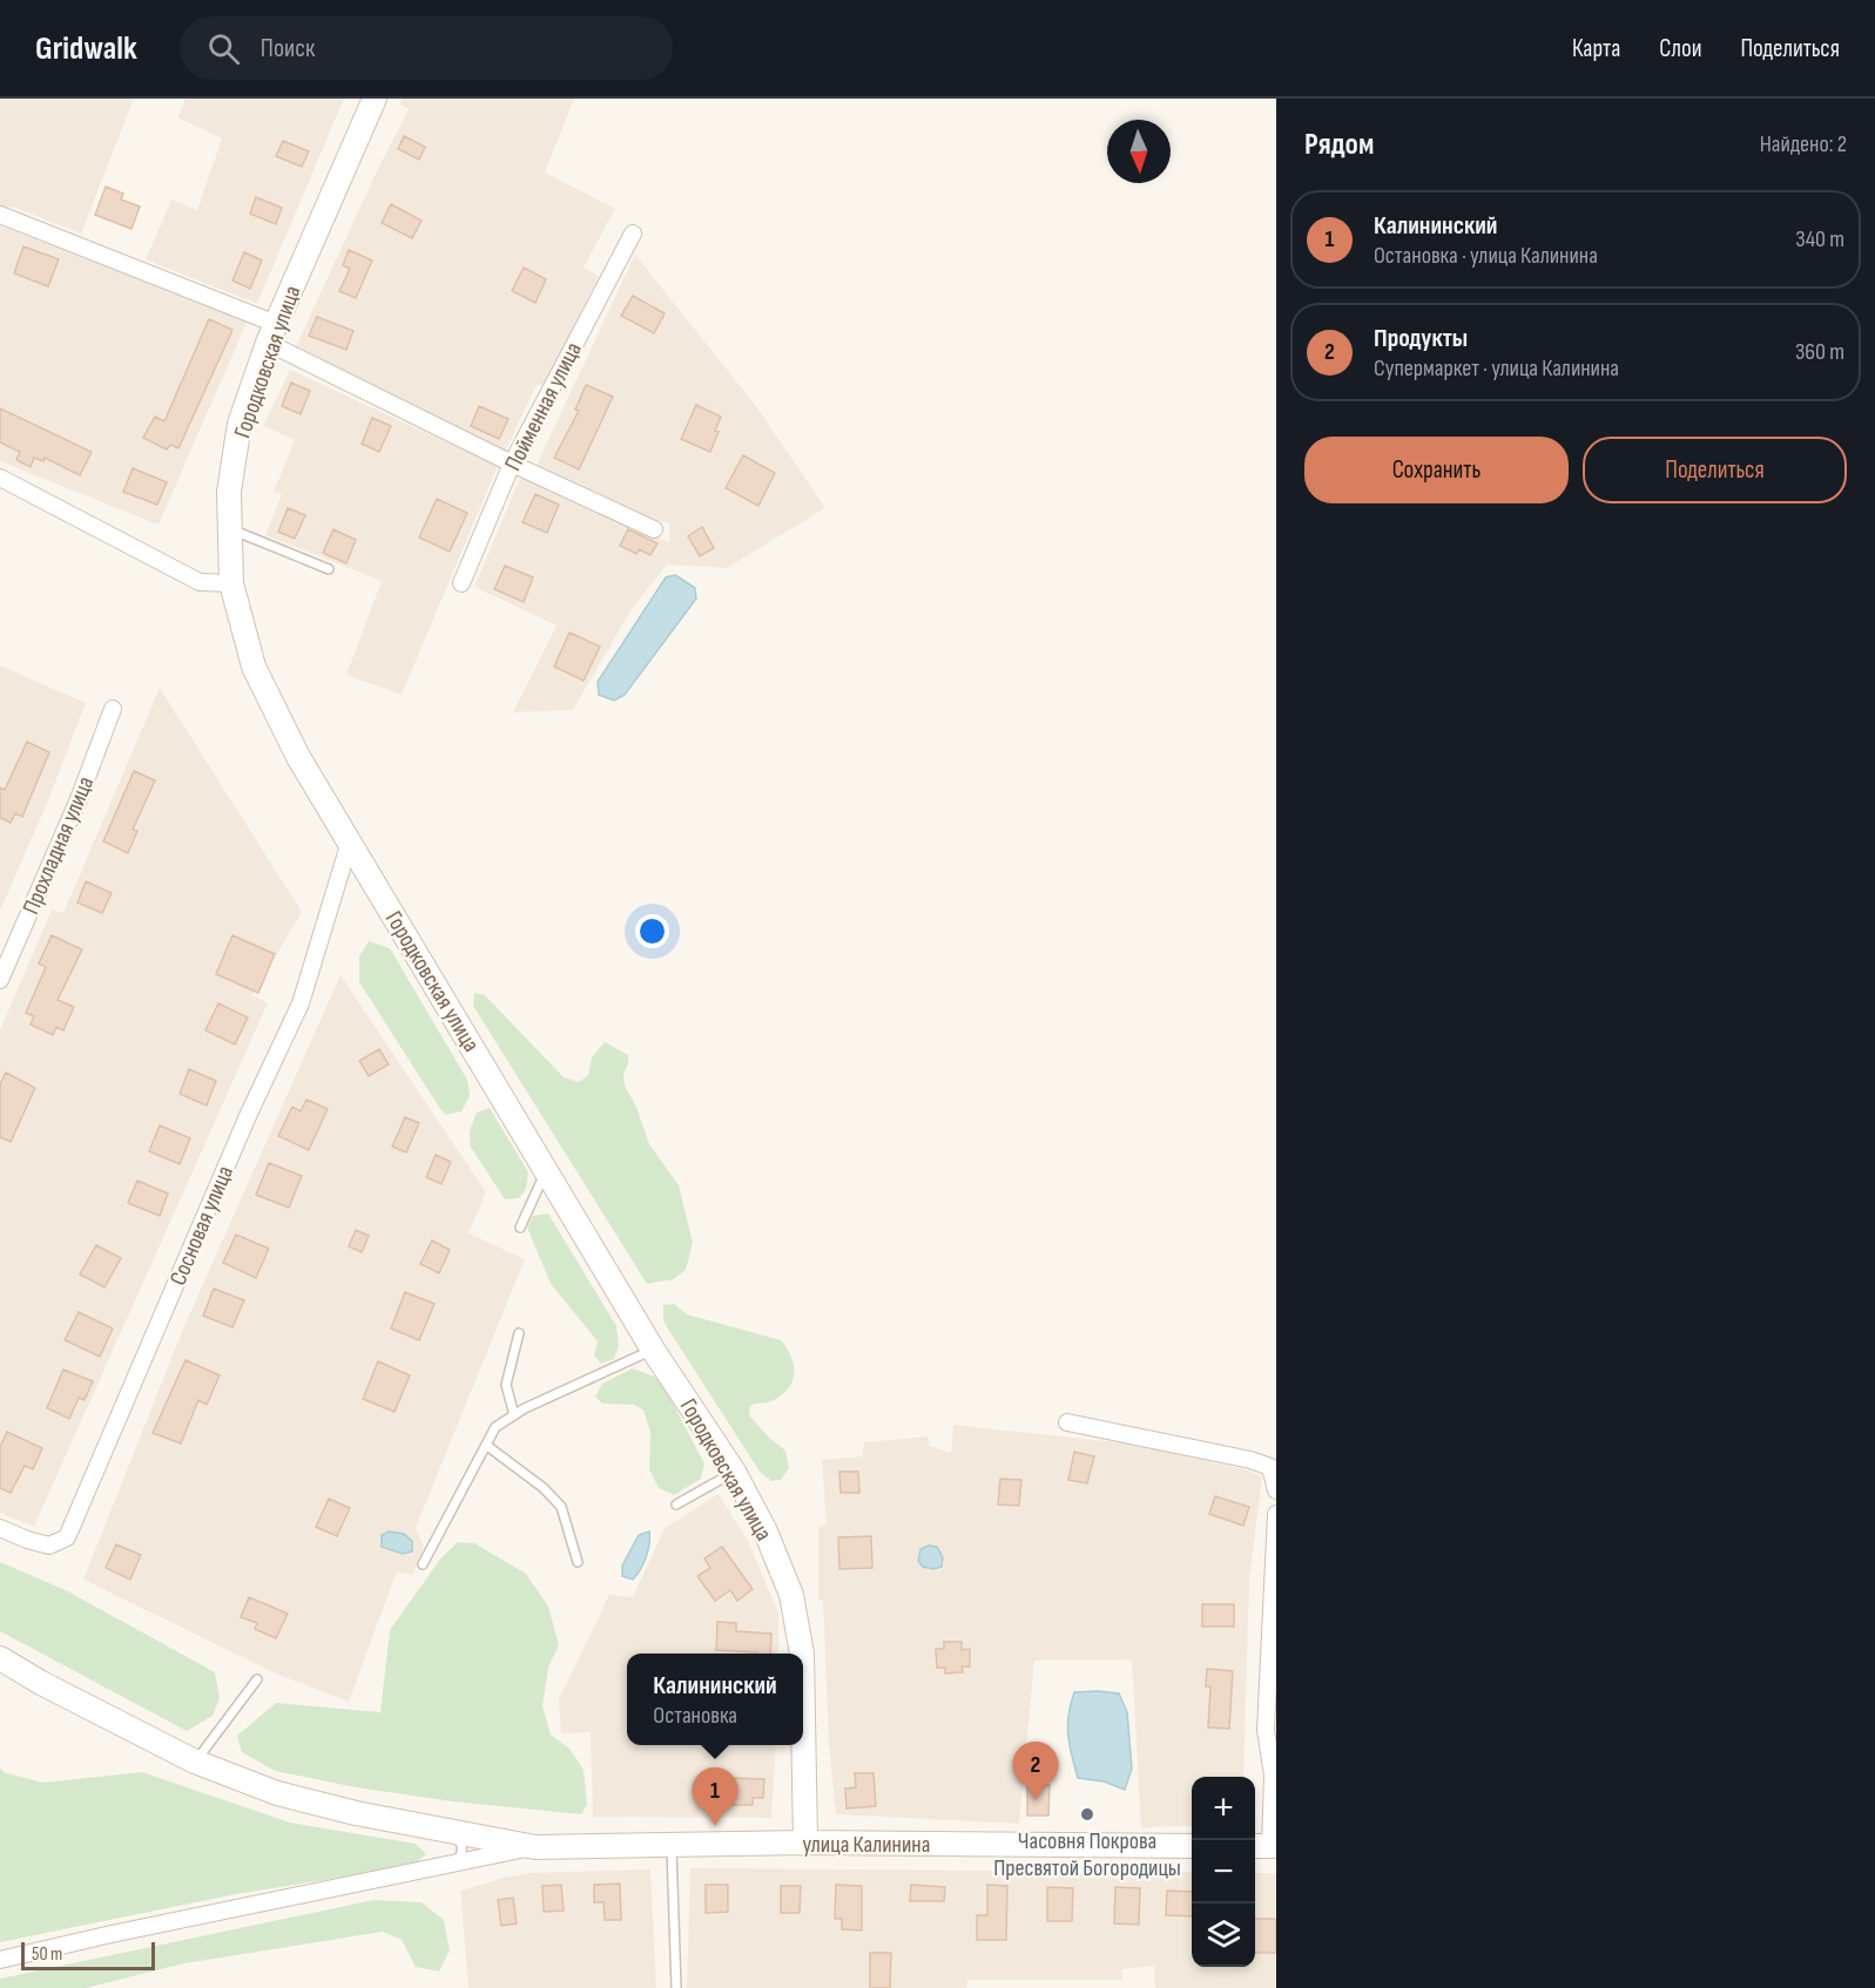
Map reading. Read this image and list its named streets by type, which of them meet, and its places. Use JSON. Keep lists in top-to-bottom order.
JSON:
{
  "streets": {
    "main road": ["Городковская улица", "улица Калинина"],
    "street": ["Пойменная улица", "Прохладная улица", "Сосновая улица"]
  },
  "crossings": [
    ["Городковская улица", "Сосновая улица"],
    ["Городковская улица", "улица Калинина"]
  ],
  "places": ["Часовня Покрова Пресвятой Богородицы"],
  "scale_bar": "50 m",
  "north": "bottom",
  "page": {
    "header": "Gridwalk",
    "search": "Поиск",
    "nav": ["Карта", "Слои", "Поделиться"],
    "heading": ["Рядом", "Найдено: 2"],
    "list": [
      {
        "mark": "1",
        "name": "Калининский",
        "note": "Остановка · улица Калинина",
        "value": "340 m"
      },
      {
        "mark": "2",
        "name": "Продукты",
        "note": "Супермаркет · улица Калинина",
        "value": "360 m"
      }
    ],
    "buttons": ["Сохранить", "Поделиться"],
    "popup": ["Калининский", "Остановка"],
    "pins": ["2", "1"],
    "map_buttons": ["+", "−"],
    "scale": "50 m"
  }
}
